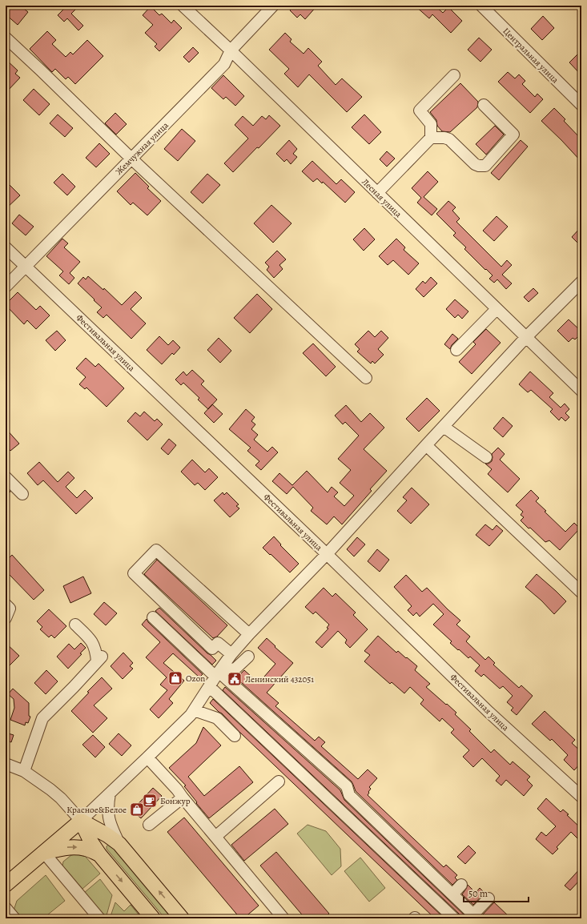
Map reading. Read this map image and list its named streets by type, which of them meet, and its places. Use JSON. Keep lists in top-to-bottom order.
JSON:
{
  "streets": {
    "street": [
      "Центральная улица",
      "Жемчужная улица",
      "Лесная улица",
      "Фестивальная улица"
    ]
  },
  "crossings": [
    ["Жемчужная улица", "Лесная улица"],
    ["Жемчужная улица", "Фестивальная улица"]
  ],
  "places": {
    "shop": ["Ozon", "Красное&Белое"],
    "public building": ["Ленинский 432051"],
    "cafe": ["Бонжур"]
  },
  "scale_bar": "50 m"
}
